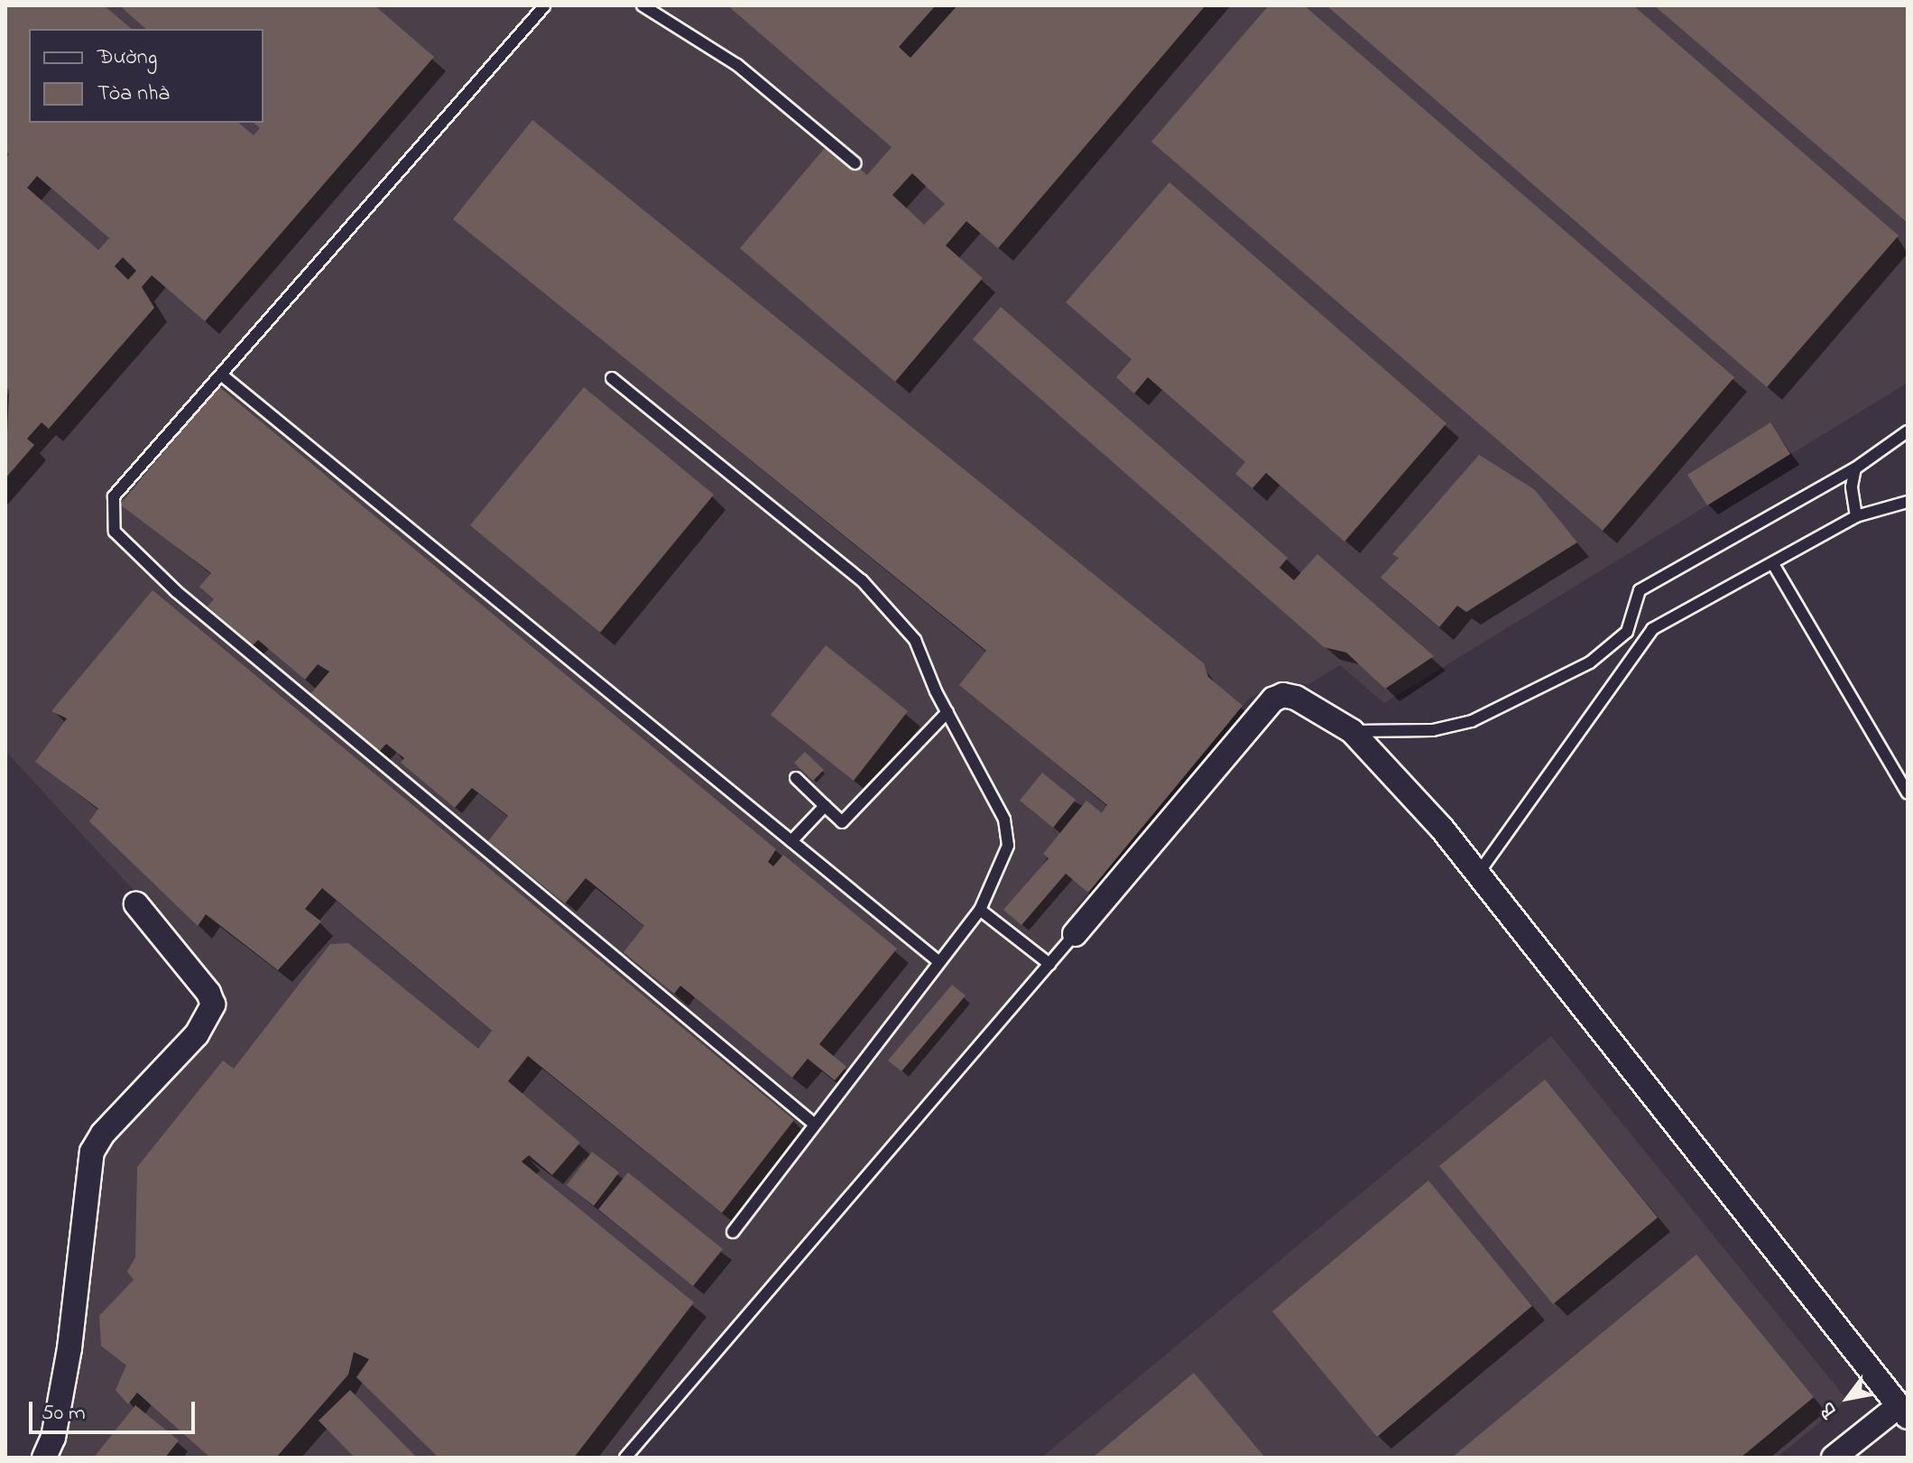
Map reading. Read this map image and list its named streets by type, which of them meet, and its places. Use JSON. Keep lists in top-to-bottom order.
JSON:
{
  "legend": ["Đường", "Tòa nhà"],
  "scale_bar": "50 m",
  "north": "bottom left"
}
